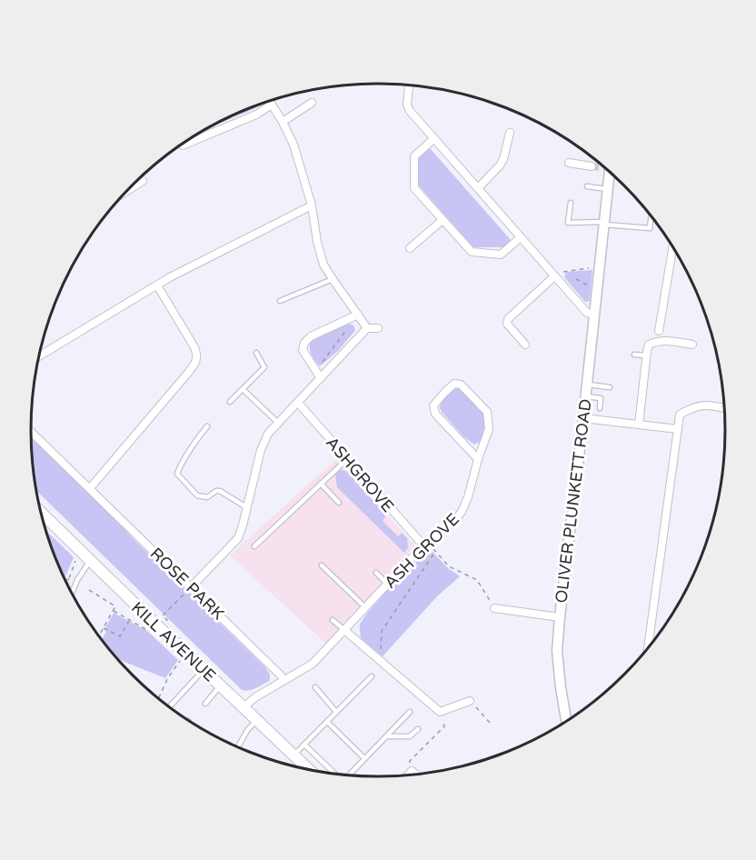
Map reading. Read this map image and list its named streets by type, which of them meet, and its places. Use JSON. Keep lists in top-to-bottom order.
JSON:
{
  "streets": {
    "main road": ["KILL AVENUE"],
    "street": [
      "ASHGROVE",
      "OLIVER PLUNKETT ROAD",
      "ASH GROVE",
      "ROSE PARK"
    ]
  },
  "crossings": [
    ["ASHGROVE", "ASH GROVE"],
    ["ASH GROVE", "ROSE PARK"],
    ["ASH GROVE", "KILL AVENUE"]
  ]
}
